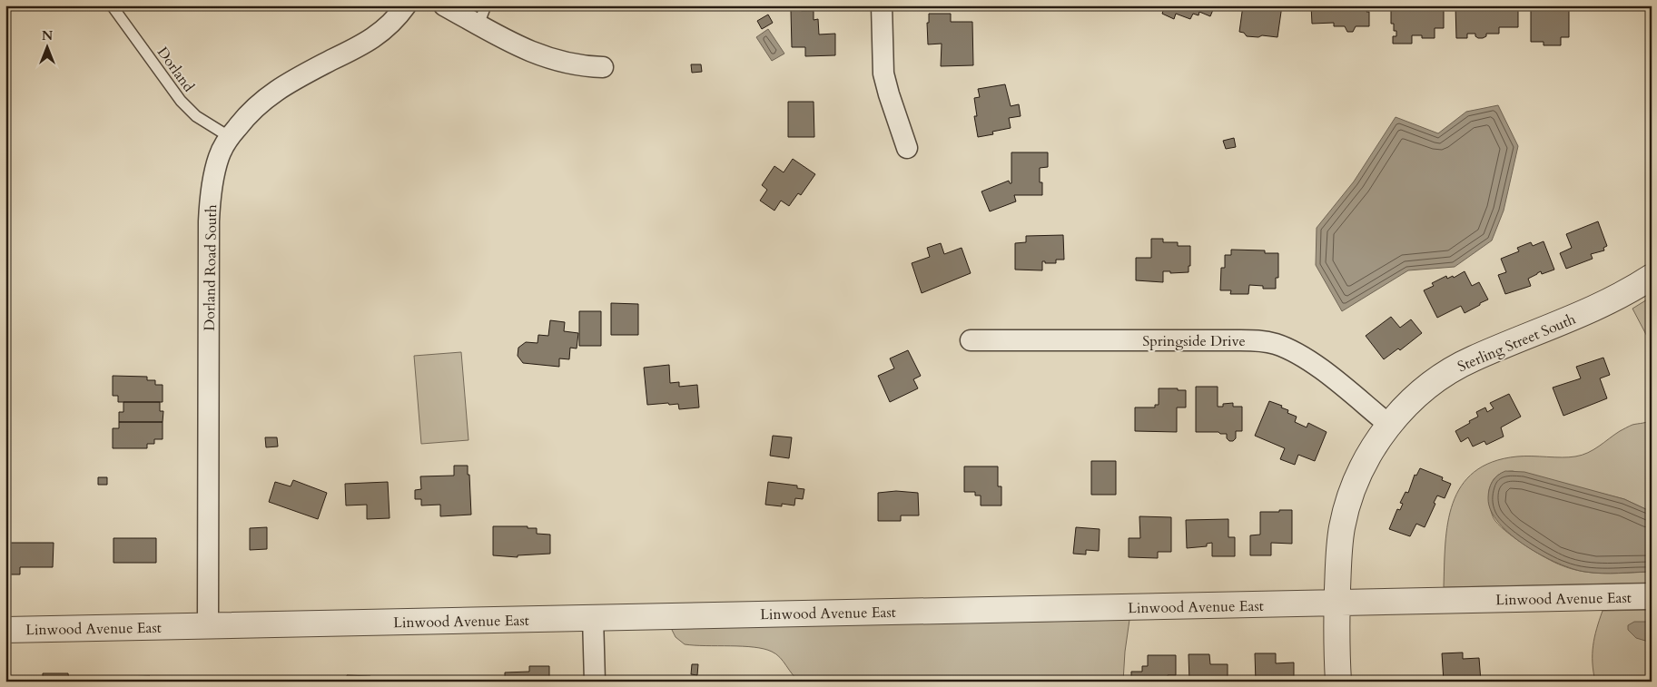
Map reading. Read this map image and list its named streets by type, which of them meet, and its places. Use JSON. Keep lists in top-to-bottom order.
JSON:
{
  "streets": {
    "street": [
      "Dorland Road South",
      "Springside Drive",
      "Sterling Street South",
      "Linwood Avenue East"
    ],
    "lane": ["Dorland"]
  },
  "crossings": [
    ["Dorland", "Dorland Road South"],
    ["Dorland Road South", "Linwood Avenue East"],
    ["Springside Drive", "Sterling Street South"],
    ["Sterling Street South", "Linwood Avenue East"]
  ],
  "north": "top"
}
